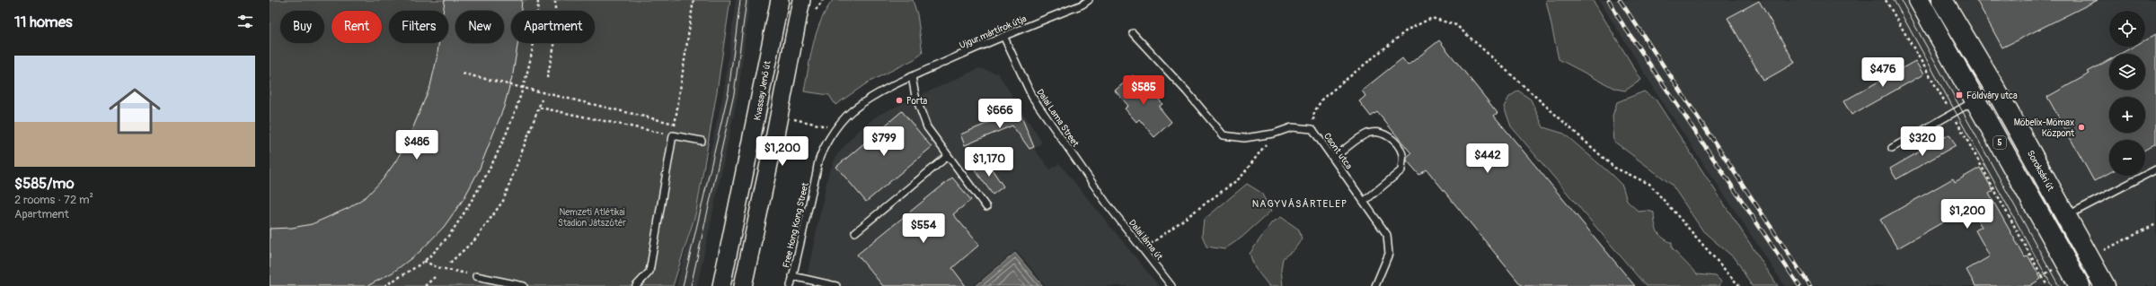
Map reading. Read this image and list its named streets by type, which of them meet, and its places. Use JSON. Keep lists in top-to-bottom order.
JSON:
{
  "streets": {
    "main road": ["Kvassay Jenő út", "5", "Soroksári út"],
    "lane": [
      "Ujgur mártírok útja",
      "Csont utca",
      "Free Hong Kong Street",
      "Dalai láma út"
    ]
  },
  "crossings": [
    ["Ujgur mártírok útja", "Free Hong Kong Street"],
    ["Ujgur mártírok útja", "Dalai láma út"]
  ],
  "districts": ["NAGYVÁSÁRTELEP"],
  "parks": ["Nemzeti Atlétikai Stadion Játszótér"],
  "places": {
    "transit": ["Földváry utca"],
    "other": ["Porta", "Möbelix-Mömax Központ"]
  },
  "page": {
    "heading": "11 homes",
    "map_buttons": ["+", "−"],
    "chip": [
      "Buy",
      "Rent",
      "Filters",
      "New",
      "Apartment"
    ],
    "list": [
      {
        "name": "$585/mo",
        "note": "2 rooms · 72 m² · Apartment"
      }
    ],
    "price": [
      "$476",
      "$585",
      "$666",
      "$799",
      "$320",
      "$486",
      "$1,200",
      "$442",
      "$1,170",
      "$1,200",
      "$554"
    ]
  }
}
